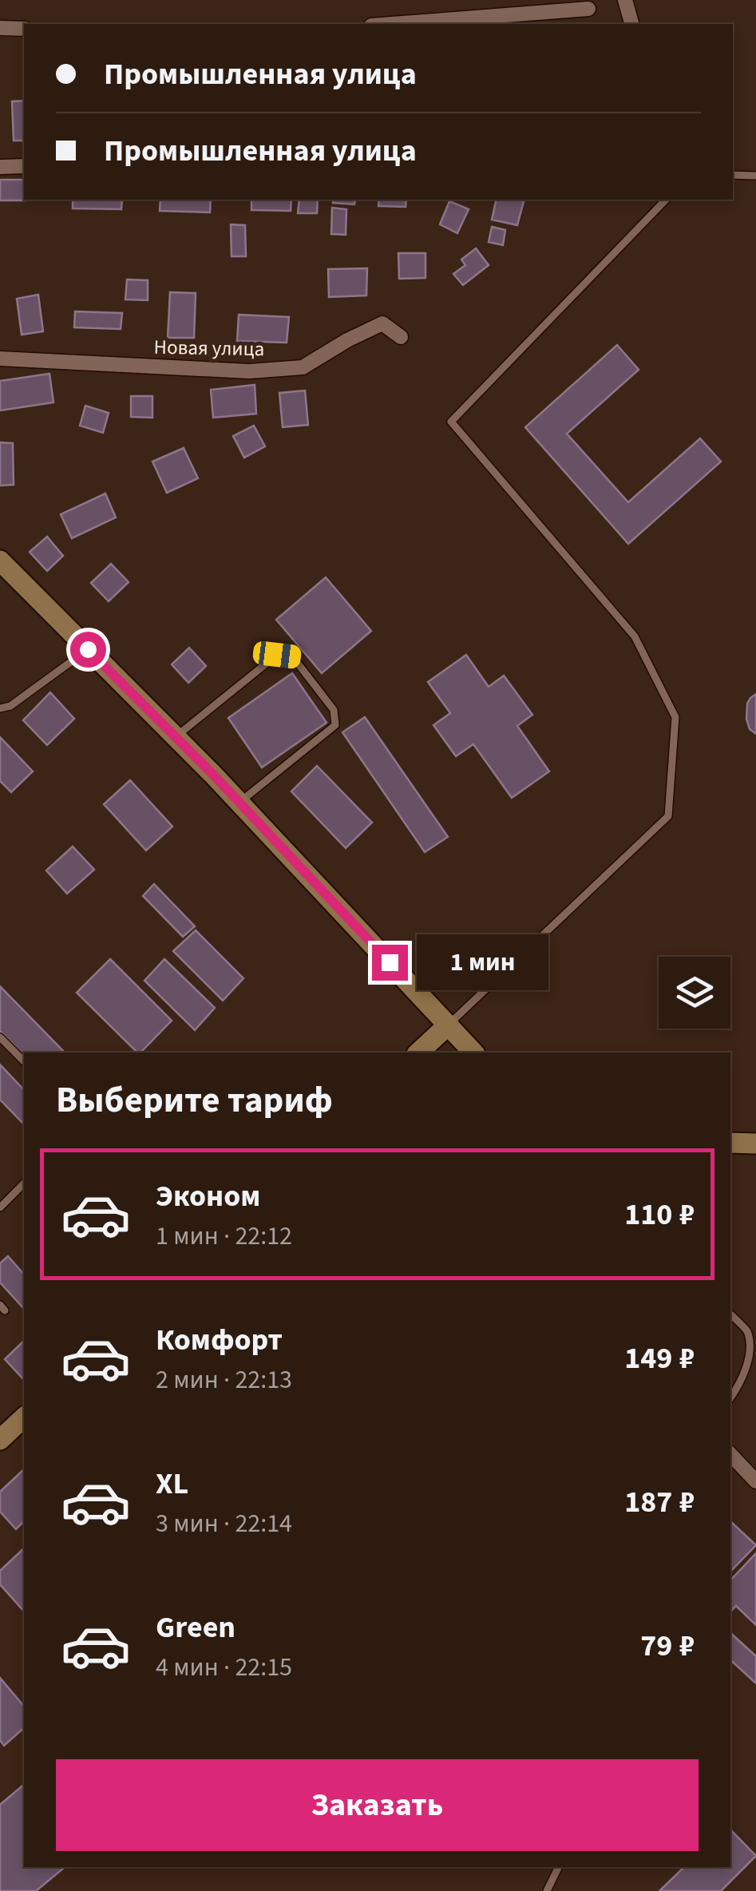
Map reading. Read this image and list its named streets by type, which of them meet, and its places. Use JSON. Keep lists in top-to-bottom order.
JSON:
{
  "streets": {
    "street": ["Новая улица"]
  },
  "page": {
    "banner": ["Промышленная улица", "Промышленная улица"],
    "bubble": "1 мин",
    "heading": "Выберите тариф",
    "list": [
      {
        "name": "Эконом",
        "note": "1 мин · 22:12",
        "value": "110 ₽"
      },
      {
        "name": "Комфорт",
        "note": "2 мин · 22:13",
        "value": "149 ₽"
      },
      {
        "name": "XL",
        "note": "3 мин · 22:14",
        "value": "187 ₽"
      },
      {
        "name": "Green",
        "note": "4 мин · 22:15",
        "value": "79 ₽"
      }
    ],
    "buttons": "Заказать"
  }
}
